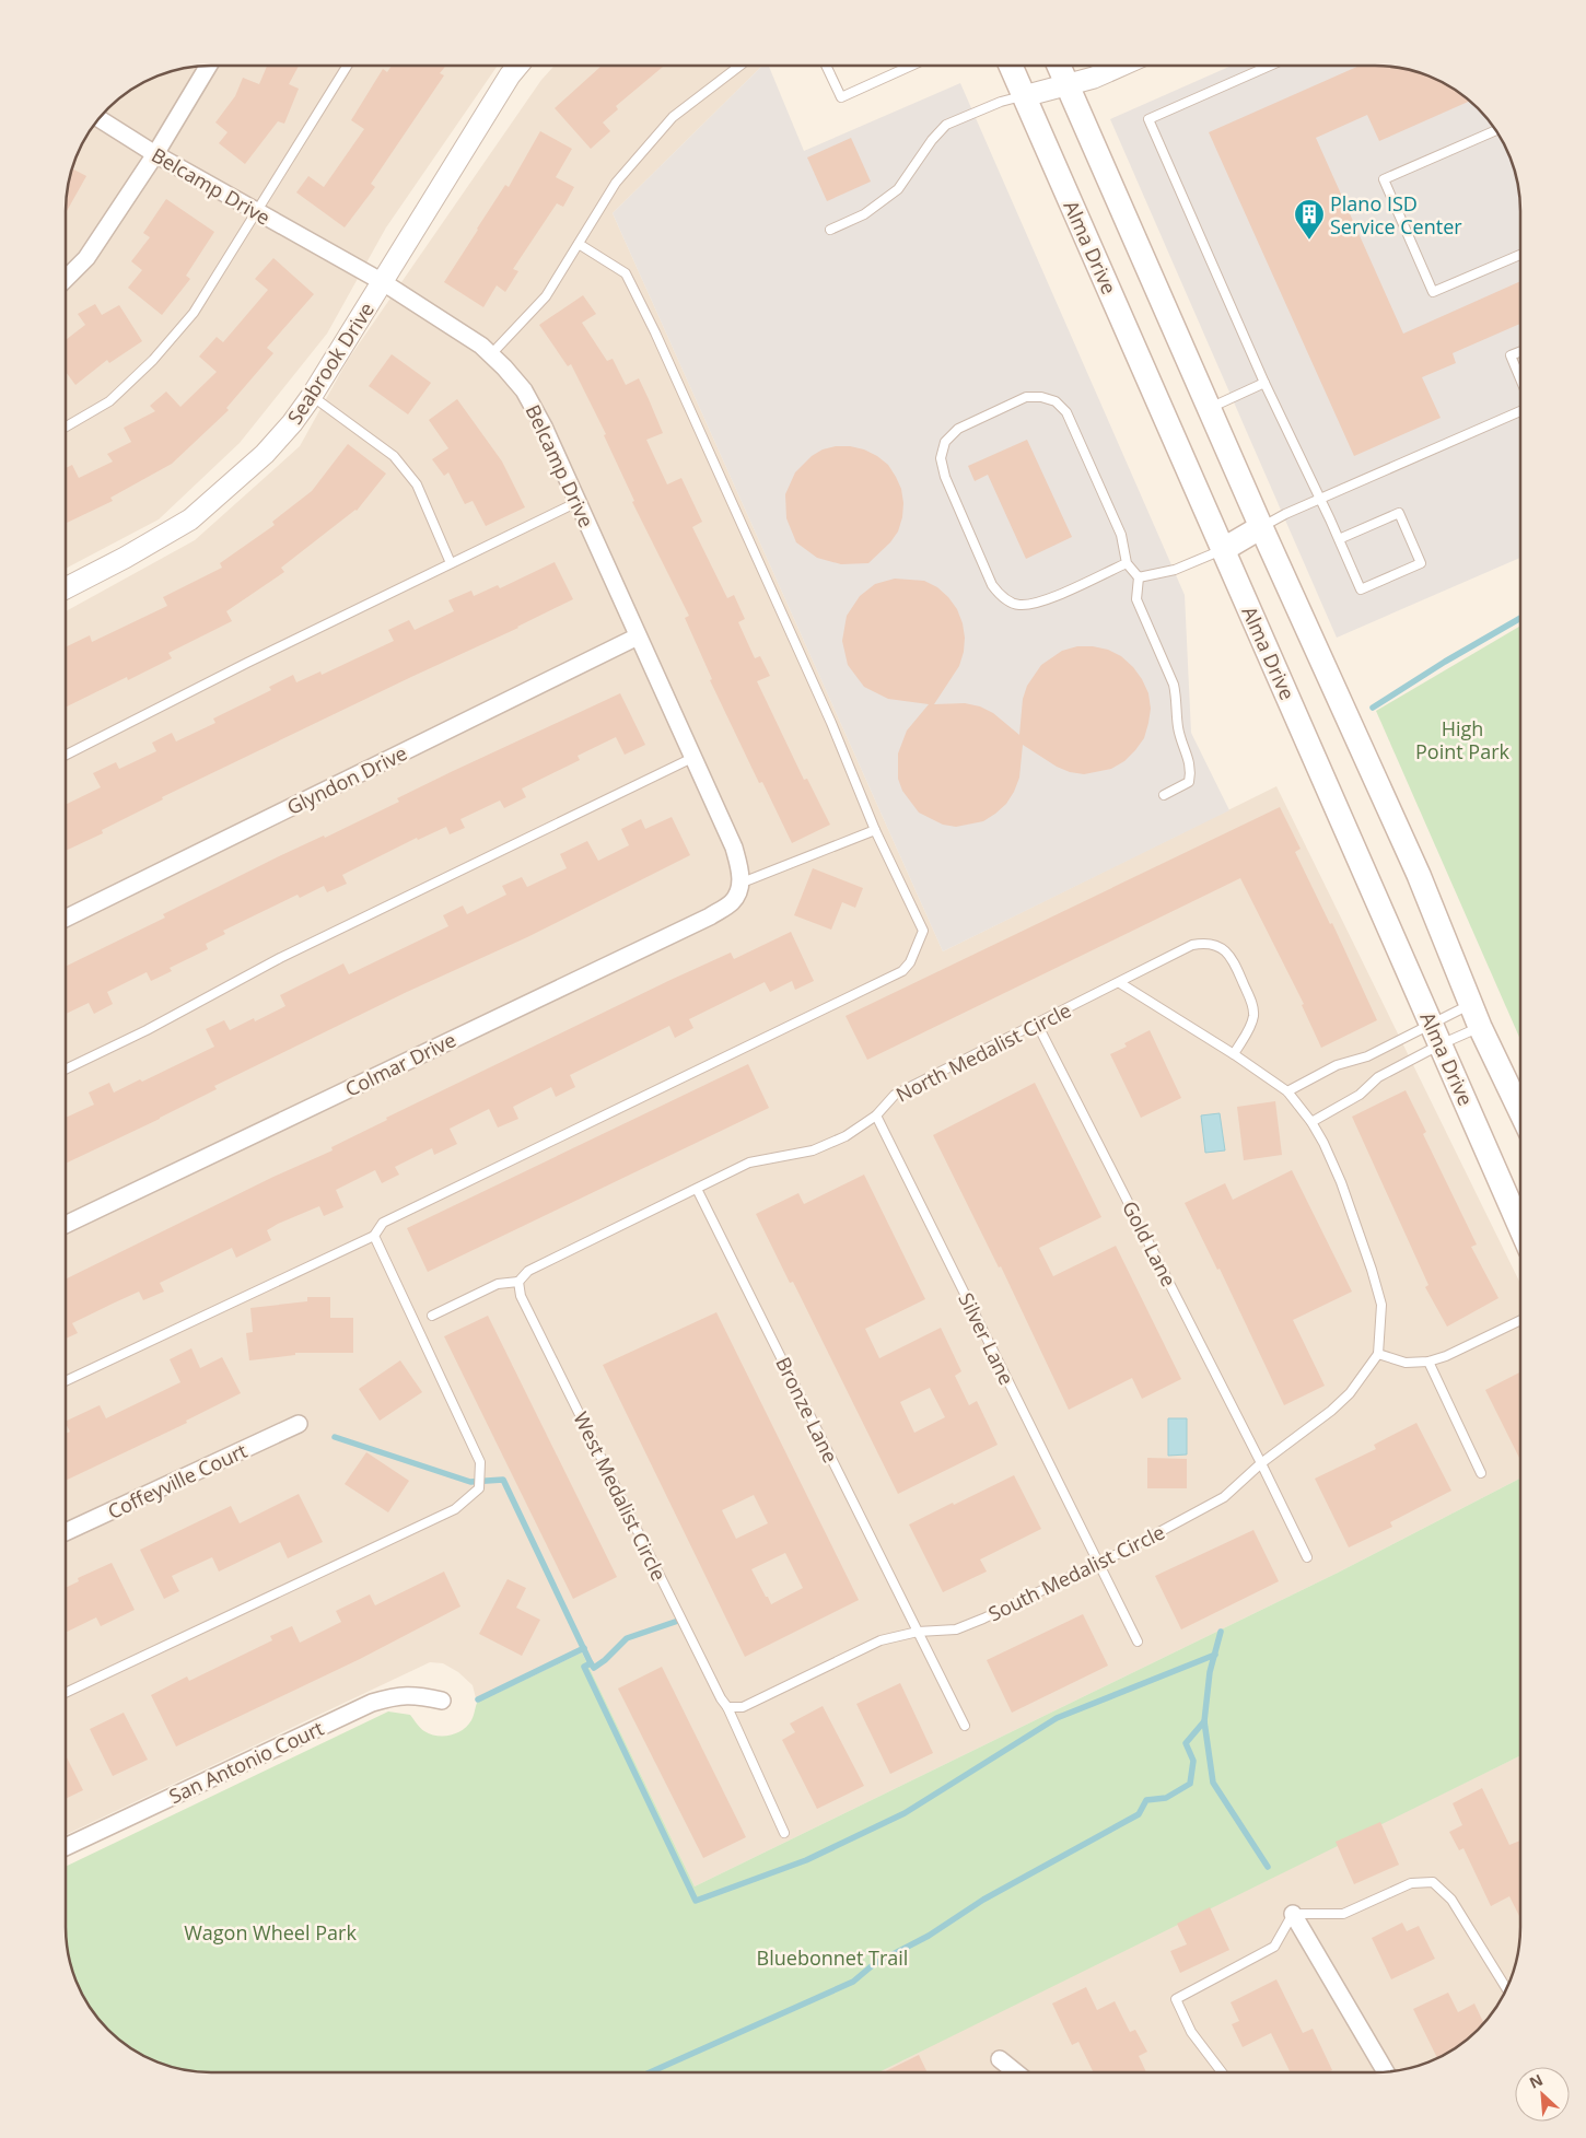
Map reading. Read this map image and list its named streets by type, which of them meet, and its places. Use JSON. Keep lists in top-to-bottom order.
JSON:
{
  "streets": {
    "main road": ["Alma Drive"],
    "street": [
      "Belcamp Drive",
      "Seabrook Drive",
      "Glyndon Drive",
      "Colmar Drive",
      "Coffeyville Court",
      "San Antonio Court"
    ],
    "lane": [
      "North Medalist Circle",
      "Gold Lane",
      "Silver Lane",
      "Bronze Lane",
      "West Medalist Circle",
      "South Medalist Circle"
    ]
  },
  "crossings": [
    ["Belcamp Drive", "Seabrook Drive"],
    ["Belcamp Drive", "Glyndon Drive"],
    ["Belcamp Drive", "Colmar Drive"],
    ["North Medalist Circle", "Gold Lane"],
    ["North Medalist Circle", "Silver Lane"],
    ["North Medalist Circle", "Bronze Lane"],
    ["North Medalist Circle", "West Medalist Circle"],
    ["Gold Lane", "South Medalist Circle"],
    ["Silver Lane", "South Medalist Circle"],
    ["Bronze Lane", "South Medalist Circle"],
    ["West Medalist Circle", "South Medalist Circle"]
  ],
  "parks": ["High Point Park", "Wagon Wheel Park", "Bluebonnet Trail"],
  "places": {
    "building": ["Plano ISD Service Center"]
  },
  "north": "top left"
}
